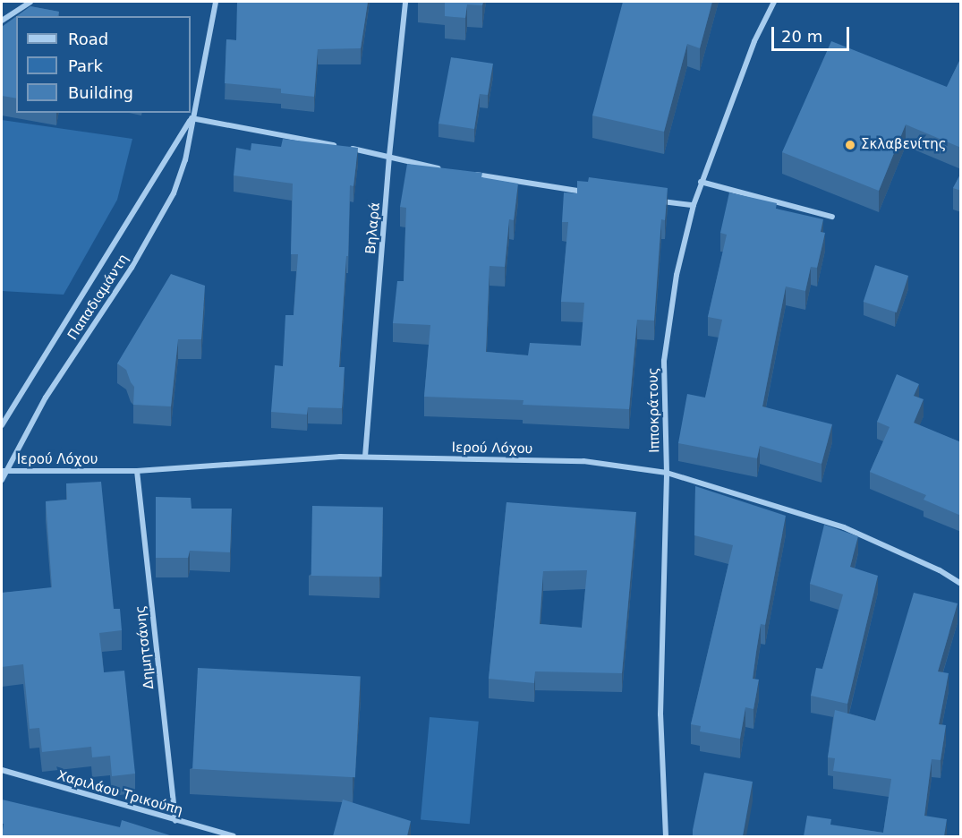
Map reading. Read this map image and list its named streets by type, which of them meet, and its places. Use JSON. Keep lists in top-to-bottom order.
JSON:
{
  "streets": {
    "street": [
      "Βηλαρά",
      "Παπαδιαμάντη",
      "Ιπποκράτους",
      "Ιερού Λόχου",
      "Δημητσάνης",
      "Χαριλάου Τρικούπη"
    ]
  },
  "crossings": [
    ["Βηλαρά", "Ιερού Λόχου"],
    ["Παπαδιαμάντη", "Ιερού Λόχου"],
    ["Ιπποκράτους", "Ιερού Λόχου"],
    ["Ιερού Λόχου", "Δημητσάνης"],
    ["Δημητσάνης", "Χαριλάου Τρικούπη"]
  ],
  "places": ["Σκλαβενίτης"],
  "legend": ["Road", "Park", "Building"],
  "scale_bar": "20 m"
}
